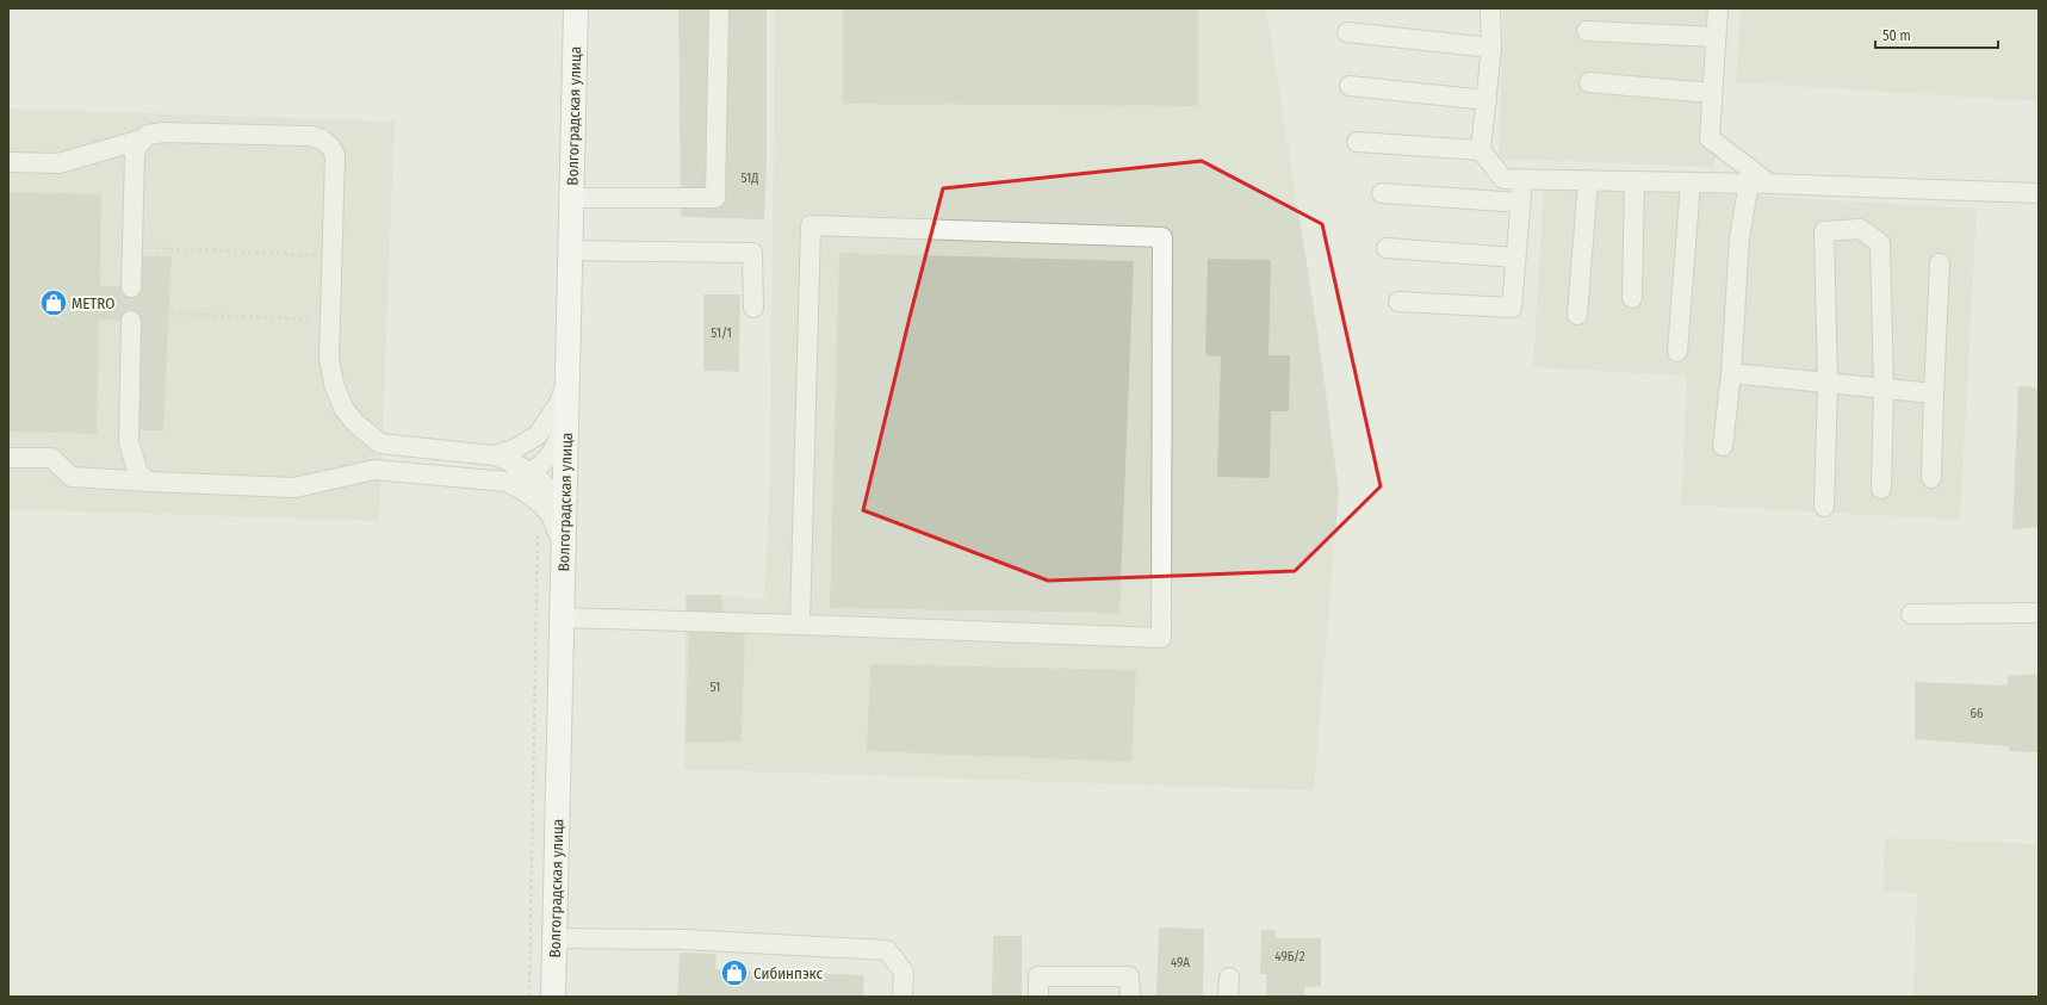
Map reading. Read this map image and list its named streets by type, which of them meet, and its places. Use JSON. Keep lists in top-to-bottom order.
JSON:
{
  "streets": {
    "main road": ["Волгоградская улица"]
  },
  "places": {
    "shop": ["METRO", "Сибинпэкс"]
  },
  "house_numbers": [
    "51Д",
    "51/1",
    "51",
    "66",
    "49Б/2",
    "49А"
  ],
  "scale_bar": "50 m"
}
